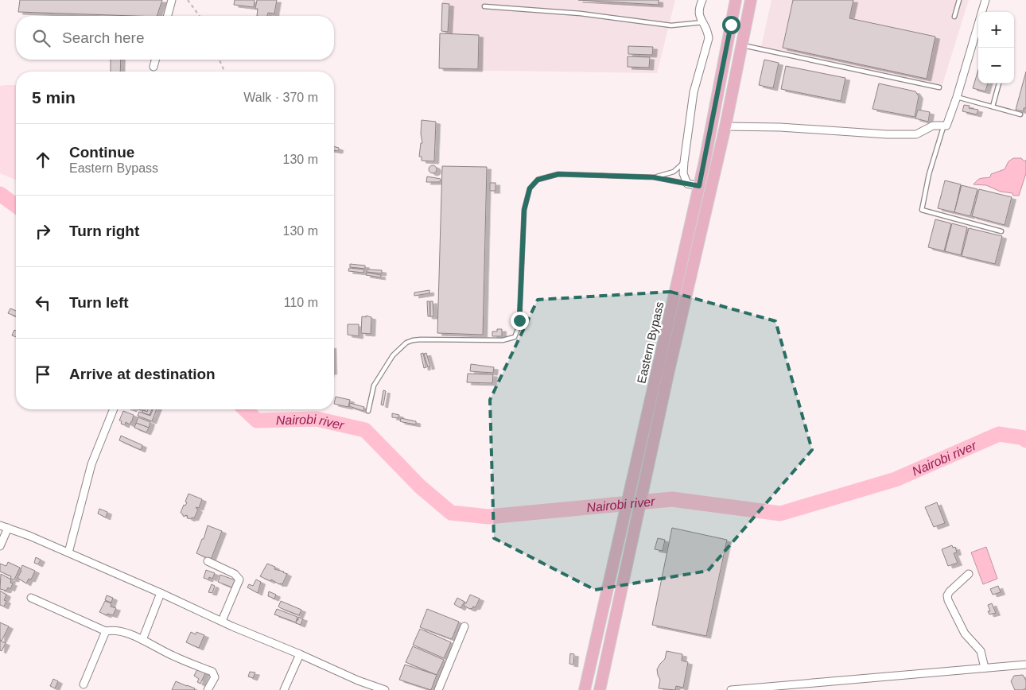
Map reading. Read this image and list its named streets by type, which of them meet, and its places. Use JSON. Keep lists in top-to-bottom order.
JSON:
{
  "streets": {
    "main road": ["Eastern Bypass"]
  },
  "water": ["Nairobi river"],
  "page": {
    "map_buttons": ["+", "−"],
    "search": "Search here",
    "heading": ["5 min", "Walk · 370 m"],
    "list": [
      ["Continue", "Eastern Bypass", "130 m"],
      ["Turn right", "130 m"],
      ["Turn left", "110 m"],
      "Arrive at destination"
    ]
  }
}
